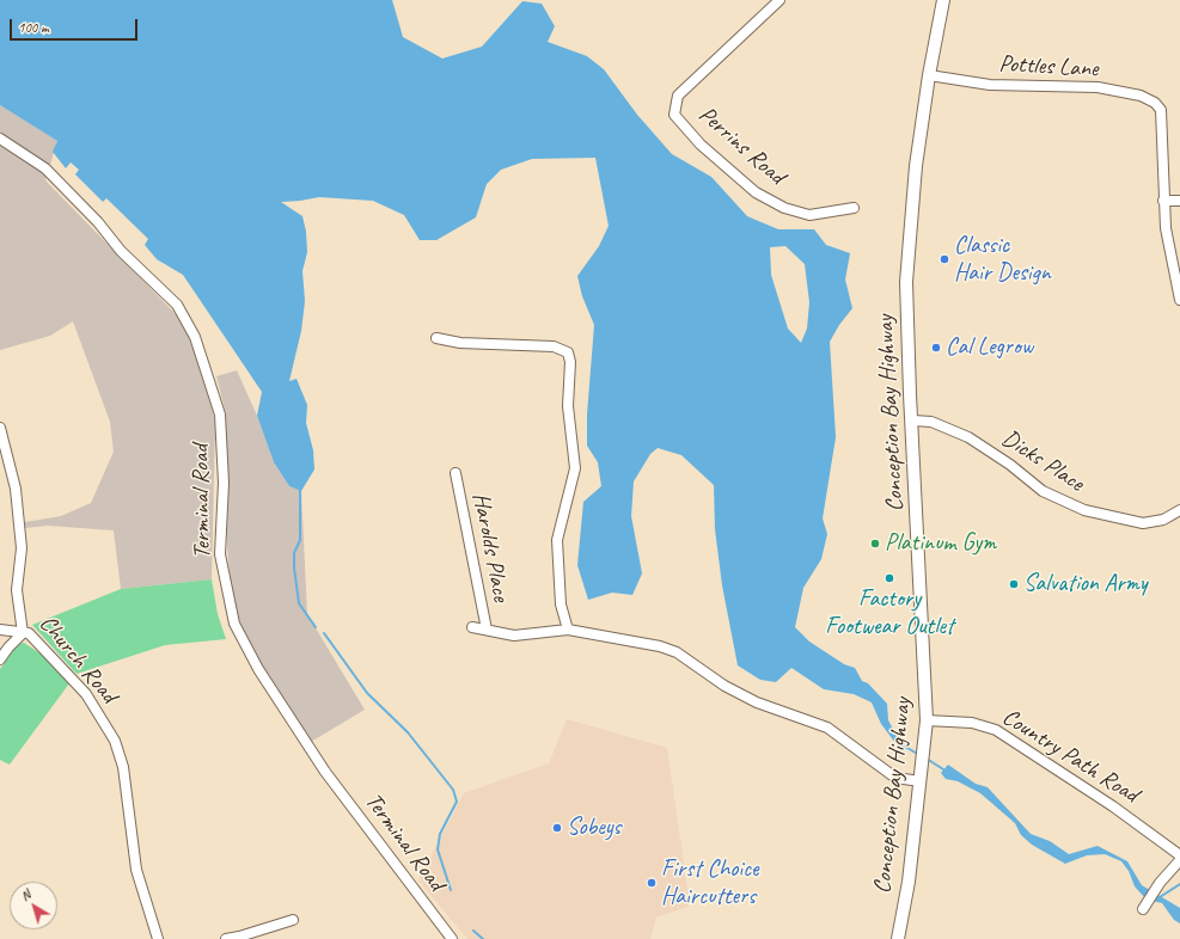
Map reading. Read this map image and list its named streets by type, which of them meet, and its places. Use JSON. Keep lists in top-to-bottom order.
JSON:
{
  "streets": {
    "main road": ["Conception Bay Highway"],
    "street": [
      "Pottles Lane",
      "Perrins Road",
      "Dicks Place",
      "Terminal Road",
      "Harolds Place",
      "Church Road",
      "Country Path Road"
    ]
  },
  "crossings": [
    ["Pottles Lane", "Conception Bay Highway"],
    ["Conception Bay Highway", "Dicks Place"],
    ["Conception Bay Highway", "Country Path Road"]
  ],
  "places": [
    "Classic Hair Design",
    "Cal Legrow",
    "Platinum Gym",
    "Factory Footwear Outlet",
    "Salvation Army",
    "Sobeys",
    "First Choice Haircutters"
  ],
  "scale_bar": "100 m",
  "north": "top left"
}
